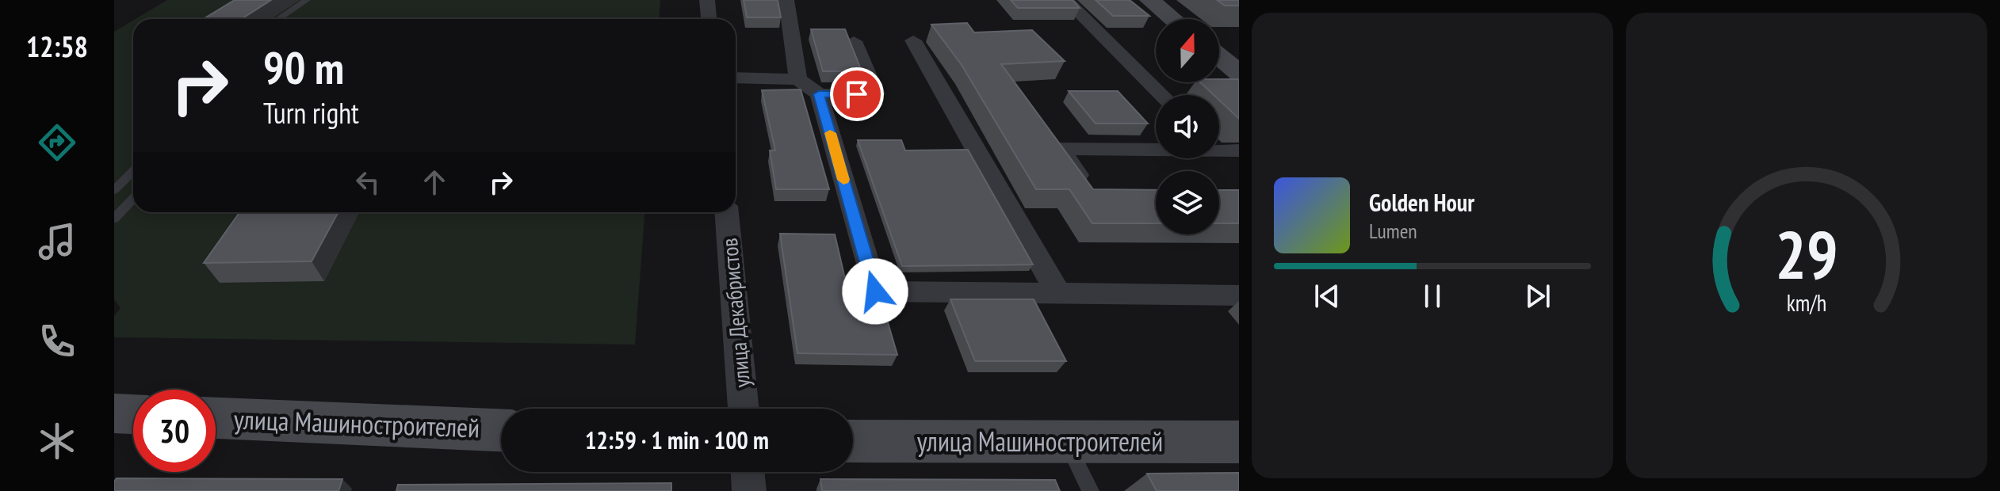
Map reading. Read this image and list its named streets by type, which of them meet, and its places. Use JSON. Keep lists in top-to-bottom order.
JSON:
{
  "streets": {
    "main road": ["улица Машиностроителей"],
    "street": ["улица Декабристов"]
  },
  "north": "top",
  "page": {
    "tabs": "12:58",
    "turn": ["90 m", "Turn right"],
    "song": ["Golden Hour", "Lumen"],
    "limit": "30",
    "trip": "12:59 · 1 min · 100 m",
    "gauge": ["29", "km/h"]
  }
}
